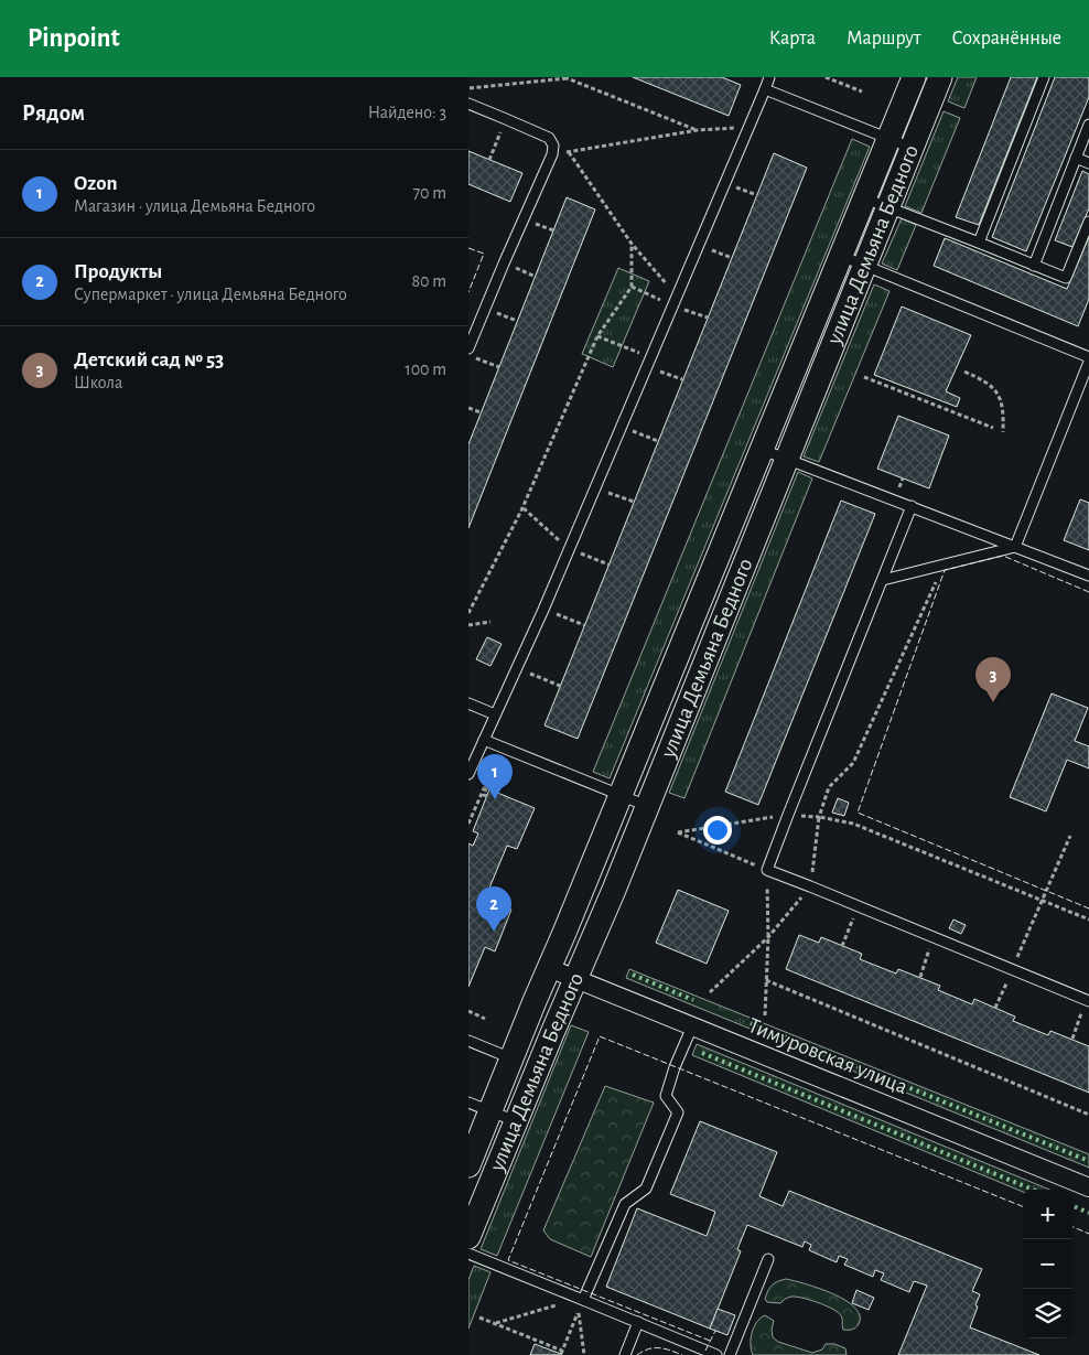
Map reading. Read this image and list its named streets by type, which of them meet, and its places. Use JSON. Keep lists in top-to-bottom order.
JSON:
{
  "streets": {
    "street": ["улица Демьяна Бедного", "Тимуровская улица"]
  },
  "crossings": [
    ["улица Демьяна Бедного", "Тимуровская улица"]
  ],
  "page": {
    "header": "Pinpoint",
    "nav": ["Карта", "Маршрут", "Сохранённые"],
    "heading": ["Рядом", "Найдено: 3"],
    "list": [
      {
        "mark": "1",
        "name": "Ozon",
        "note": "Магазин · улица Демьяна Бедного",
        "value": "70 m"
      },
      {
        "mark": "2",
        "name": "Продукты",
        "note": "Супермаркет · улица Демьяна Бедного",
        "value": "80 m"
      },
      {
        "mark": "3",
        "name": "Детский сад № 53",
        "note": "Школа",
        "value": "100 m"
      }
    ],
    "pins": ["3", "1", "2"],
    "map_buttons": ["+", "−"]
  }
}
